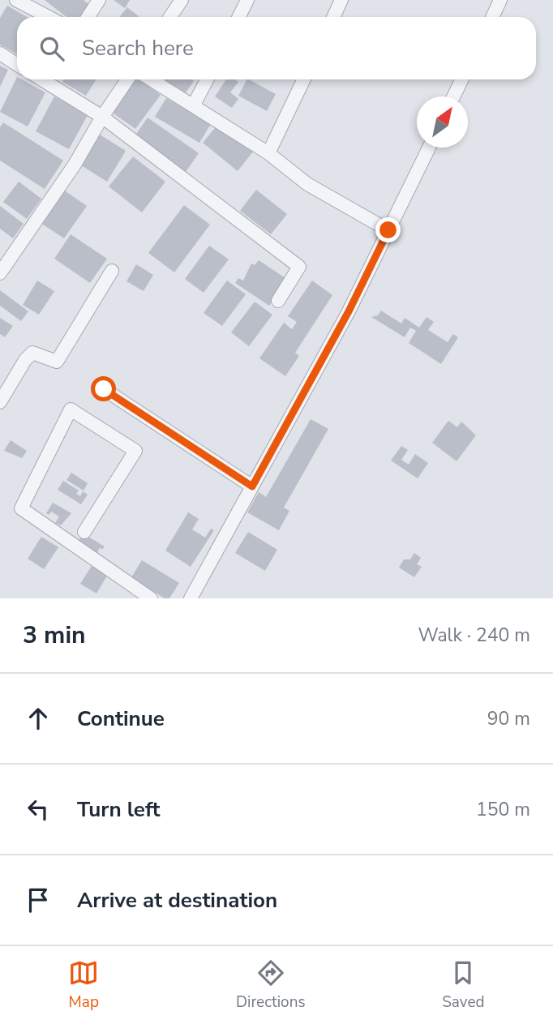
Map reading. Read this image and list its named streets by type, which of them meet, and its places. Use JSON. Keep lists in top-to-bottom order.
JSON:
{
  "north": "top right",
  "page": {
    "search": "Search here",
    "heading": ["3 min", "Walk · 240 m"],
    "list": [
      ["Continue", "90 m"],
      ["Turn left", "150 m"],
      "Arrive at destination"
    ],
    "nav": ["Map", "Directions", "Saved"]
  }
}
